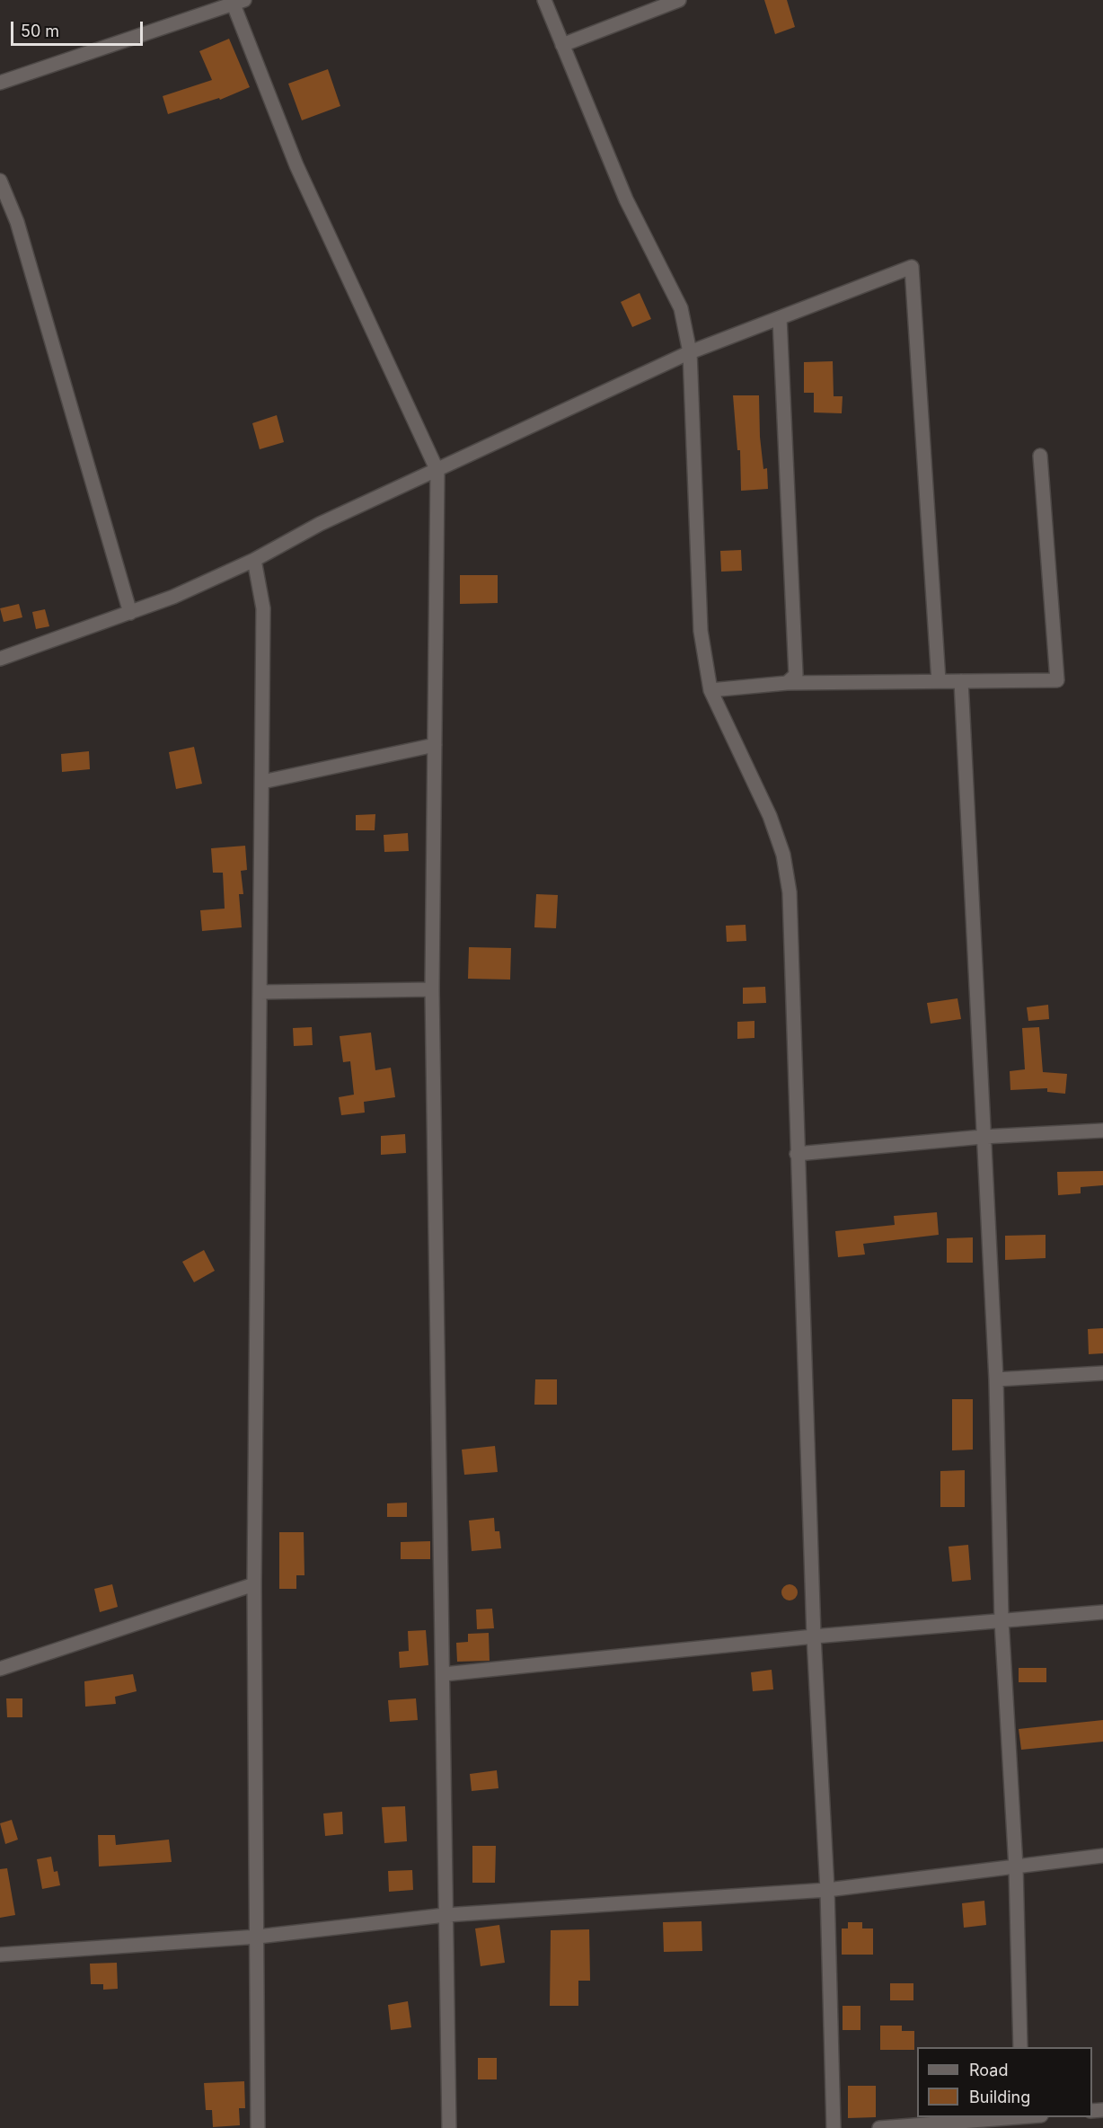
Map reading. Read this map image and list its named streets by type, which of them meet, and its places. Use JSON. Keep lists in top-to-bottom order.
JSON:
{
  "legend": ["Road", "Building"],
  "scale_bar": "50 m"
}
